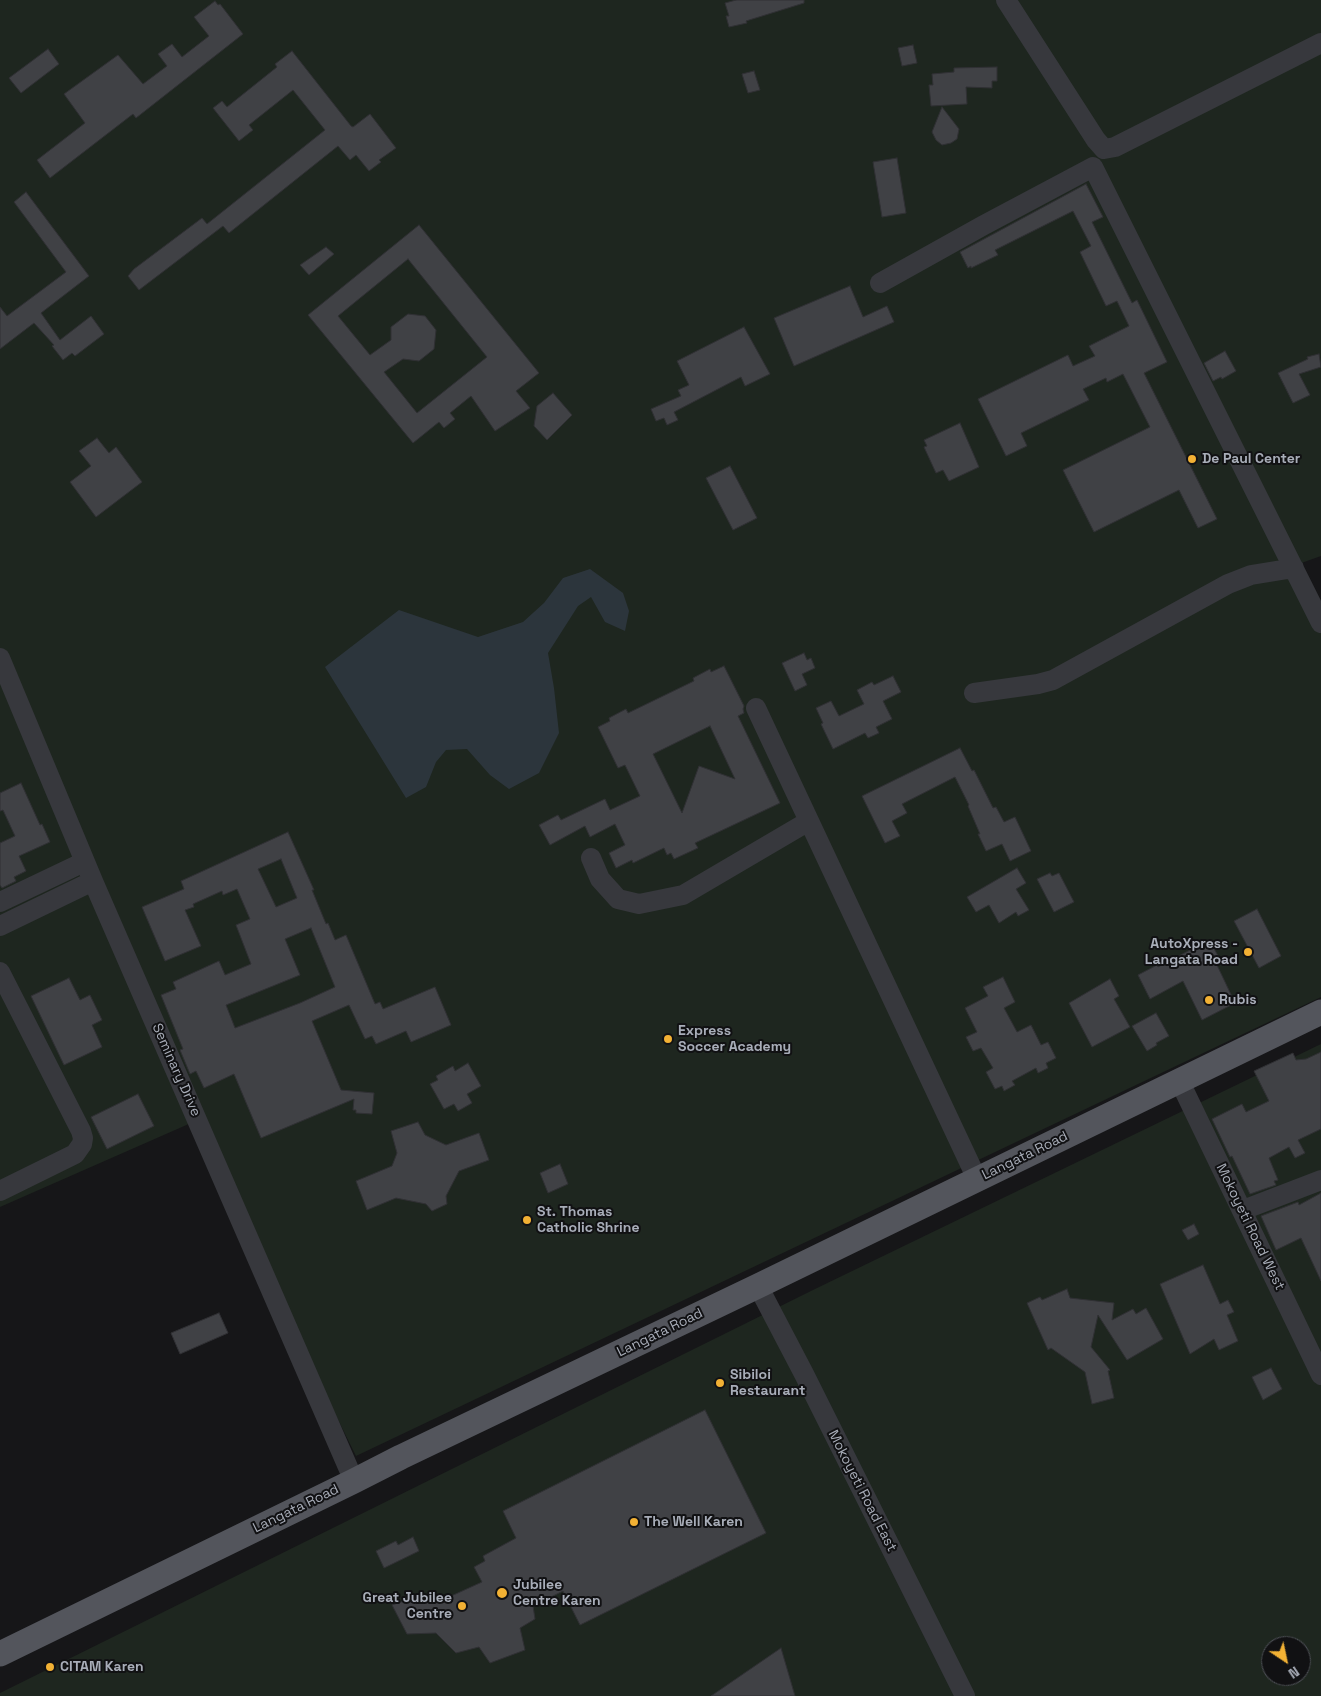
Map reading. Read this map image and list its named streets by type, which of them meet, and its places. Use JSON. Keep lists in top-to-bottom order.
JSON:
{
  "streets": {
    "main road": ["Langata Road"],
    "street": ["Seminary Drive", "Mokoyeti Road West", "Mokoyeti Road East"]
  },
  "crossings": [
    ["Seminary Drive", "Langata Road"],
    ["Langata Road", "Mokoyeti Road West"],
    ["Langata Road", "Mokoyeti Road East"]
  ],
  "places": [
    "De Paul Center",
    "AutoXpress - Langata Road",
    "Rubis",
    "Express Soccer Academy",
    "St. Thomas Catholic Shrine",
    "Sibiloi Restaurant",
    "The Well Karen",
    "Jubilee Centre Karen",
    "Great Jubilee Centre",
    "CITAM Karen"
  ],
  "north": "bottom right"
}
